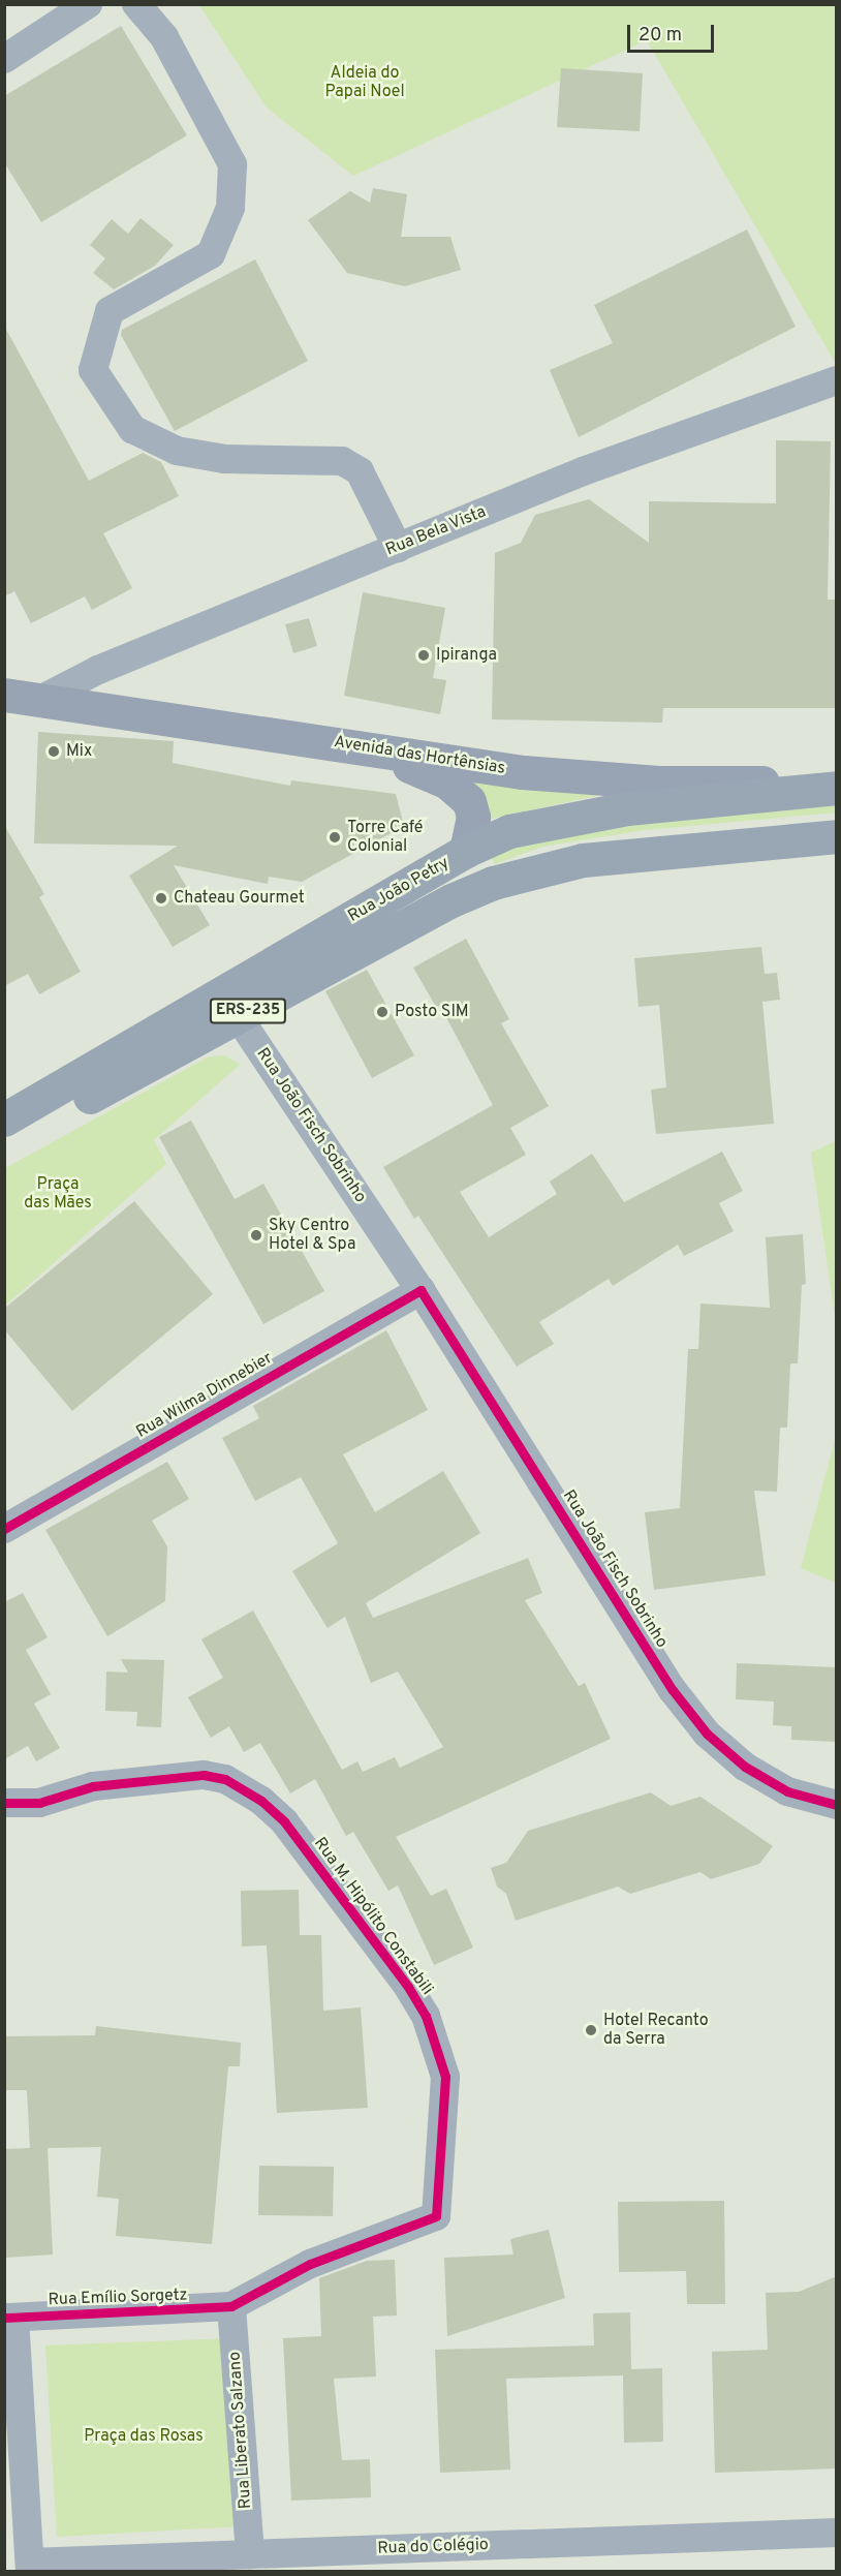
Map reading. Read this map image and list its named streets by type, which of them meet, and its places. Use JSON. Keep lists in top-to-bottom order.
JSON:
{
  "streets": {
    "main road": ["Avenida das Hortênsias", "Rua João Petry", "ERS-235"],
    "street": [
      "Rua Bela Vista",
      "Rua João Fisch Sobrinho",
      "Rua Wilma Dinnebier",
      "Rua M. Hipólito Constabili",
      "Rua Emílio Sorgetz",
      "Rua Liberato Salzano",
      "Rua do Colégio"
    ]
  },
  "crossings": [
    ["Rua Bela Vista", "Avenida das Hortênsias"],
    ["Avenida das Hortênsias", "Rua João Petry"],
    ["Rua João Petry", "Rua João Fisch Sobrinho"],
    ["Rua João Fisch Sobrinho", "Rua Wilma Dinnebier"],
    ["Rua M. Hipólito Constabili", "Rua Emílio Sorgetz"],
    ["Rua M. Hipólito Constabili", "Rua Liberato Salzano"],
    ["Rua Emílio Sorgetz", "Rua Liberato Salzano"],
    ["Rua Liberato Salzano", "Rua do Colégio"]
  ],
  "parks": ["Aldeia do Papai Noel", "Praça das Mães", "Praça das Rosas"],
  "places": [
    "Ipiranga",
    "Mix",
    "Torre Café Colonial",
    "Chateau Gourmet",
    "Posto SIM",
    "Sky Centro Hotel & Spa",
    "Hotel Recanto da Serra"
  ],
  "scale_bar": "20 m"
}
